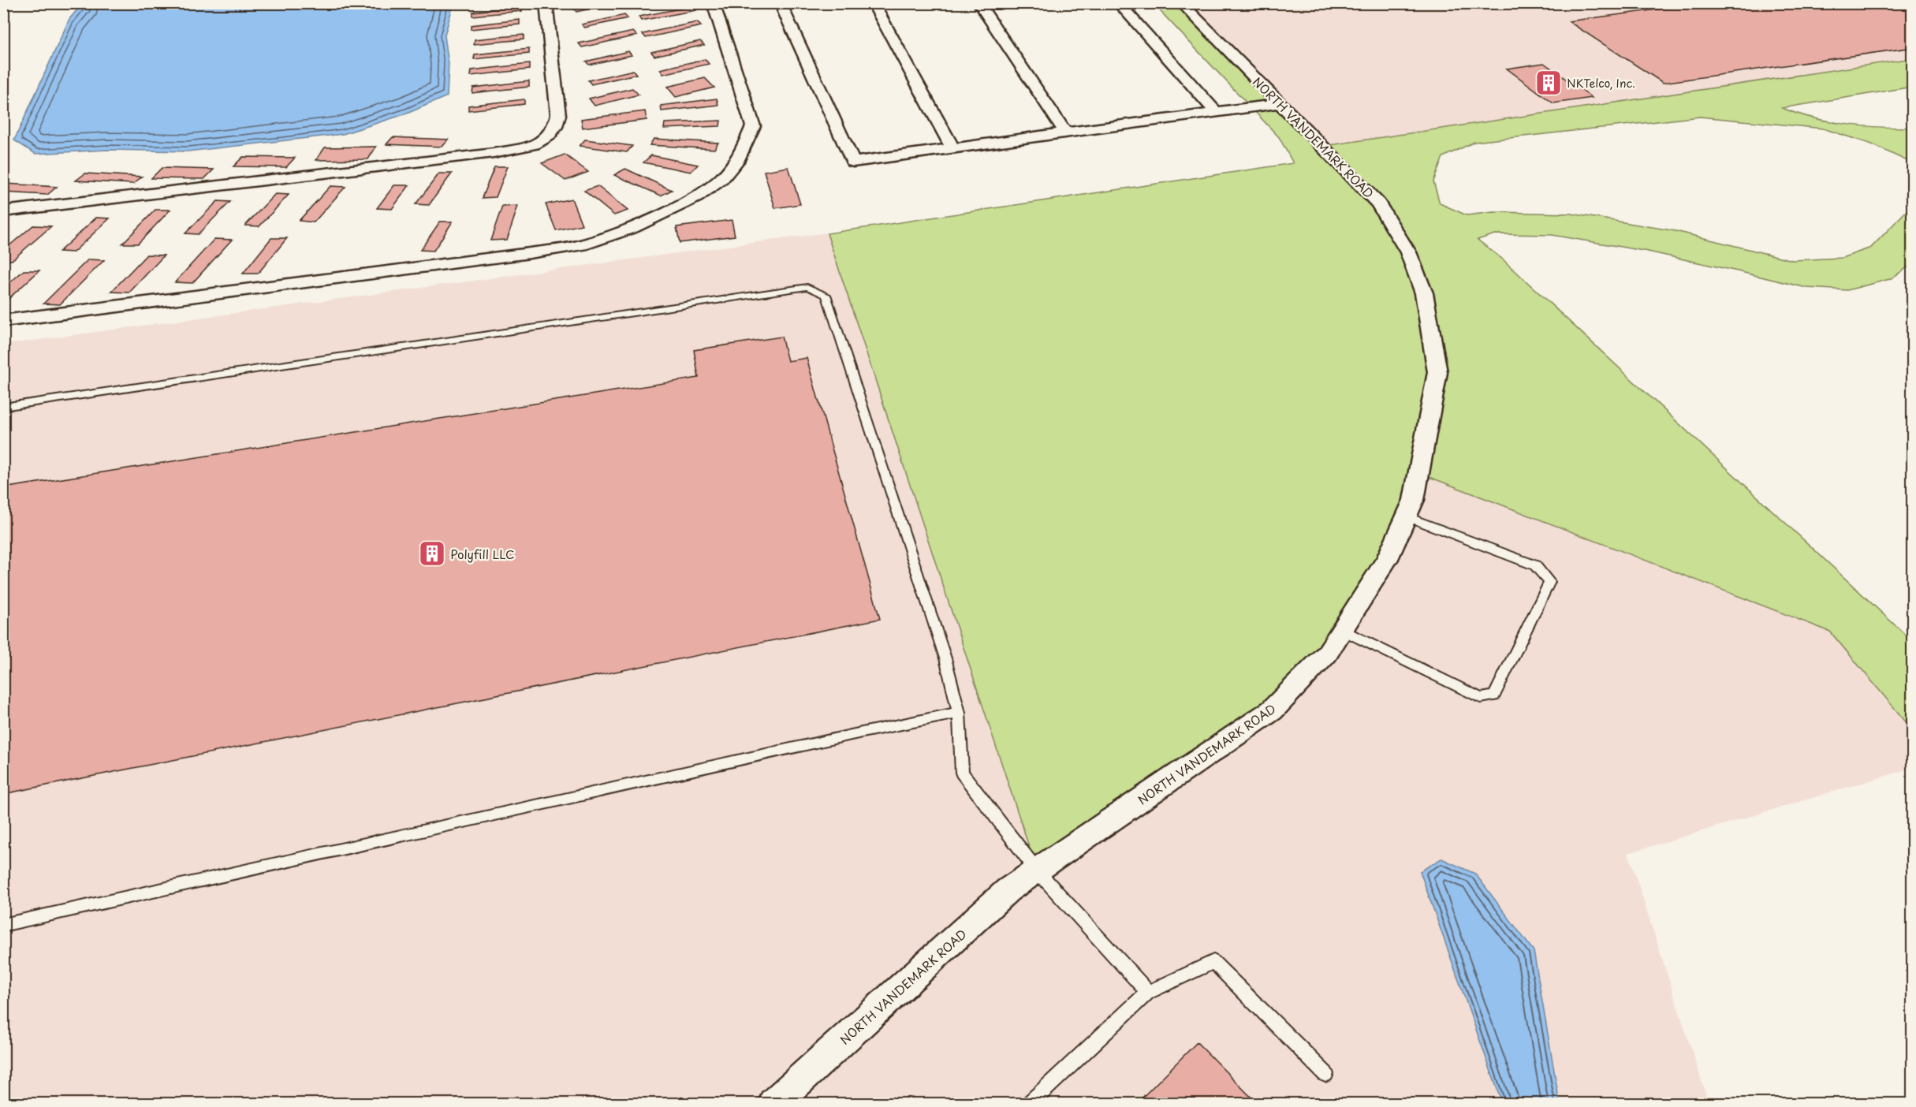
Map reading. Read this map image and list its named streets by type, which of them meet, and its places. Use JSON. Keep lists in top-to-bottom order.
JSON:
{
  "streets": {
    "street": ["NORTH VANDEMARK ROAD"]
  },
  "places": {
    "building": ["NKTelco, Inc.", "Polyfill LLC"]
  }
}
